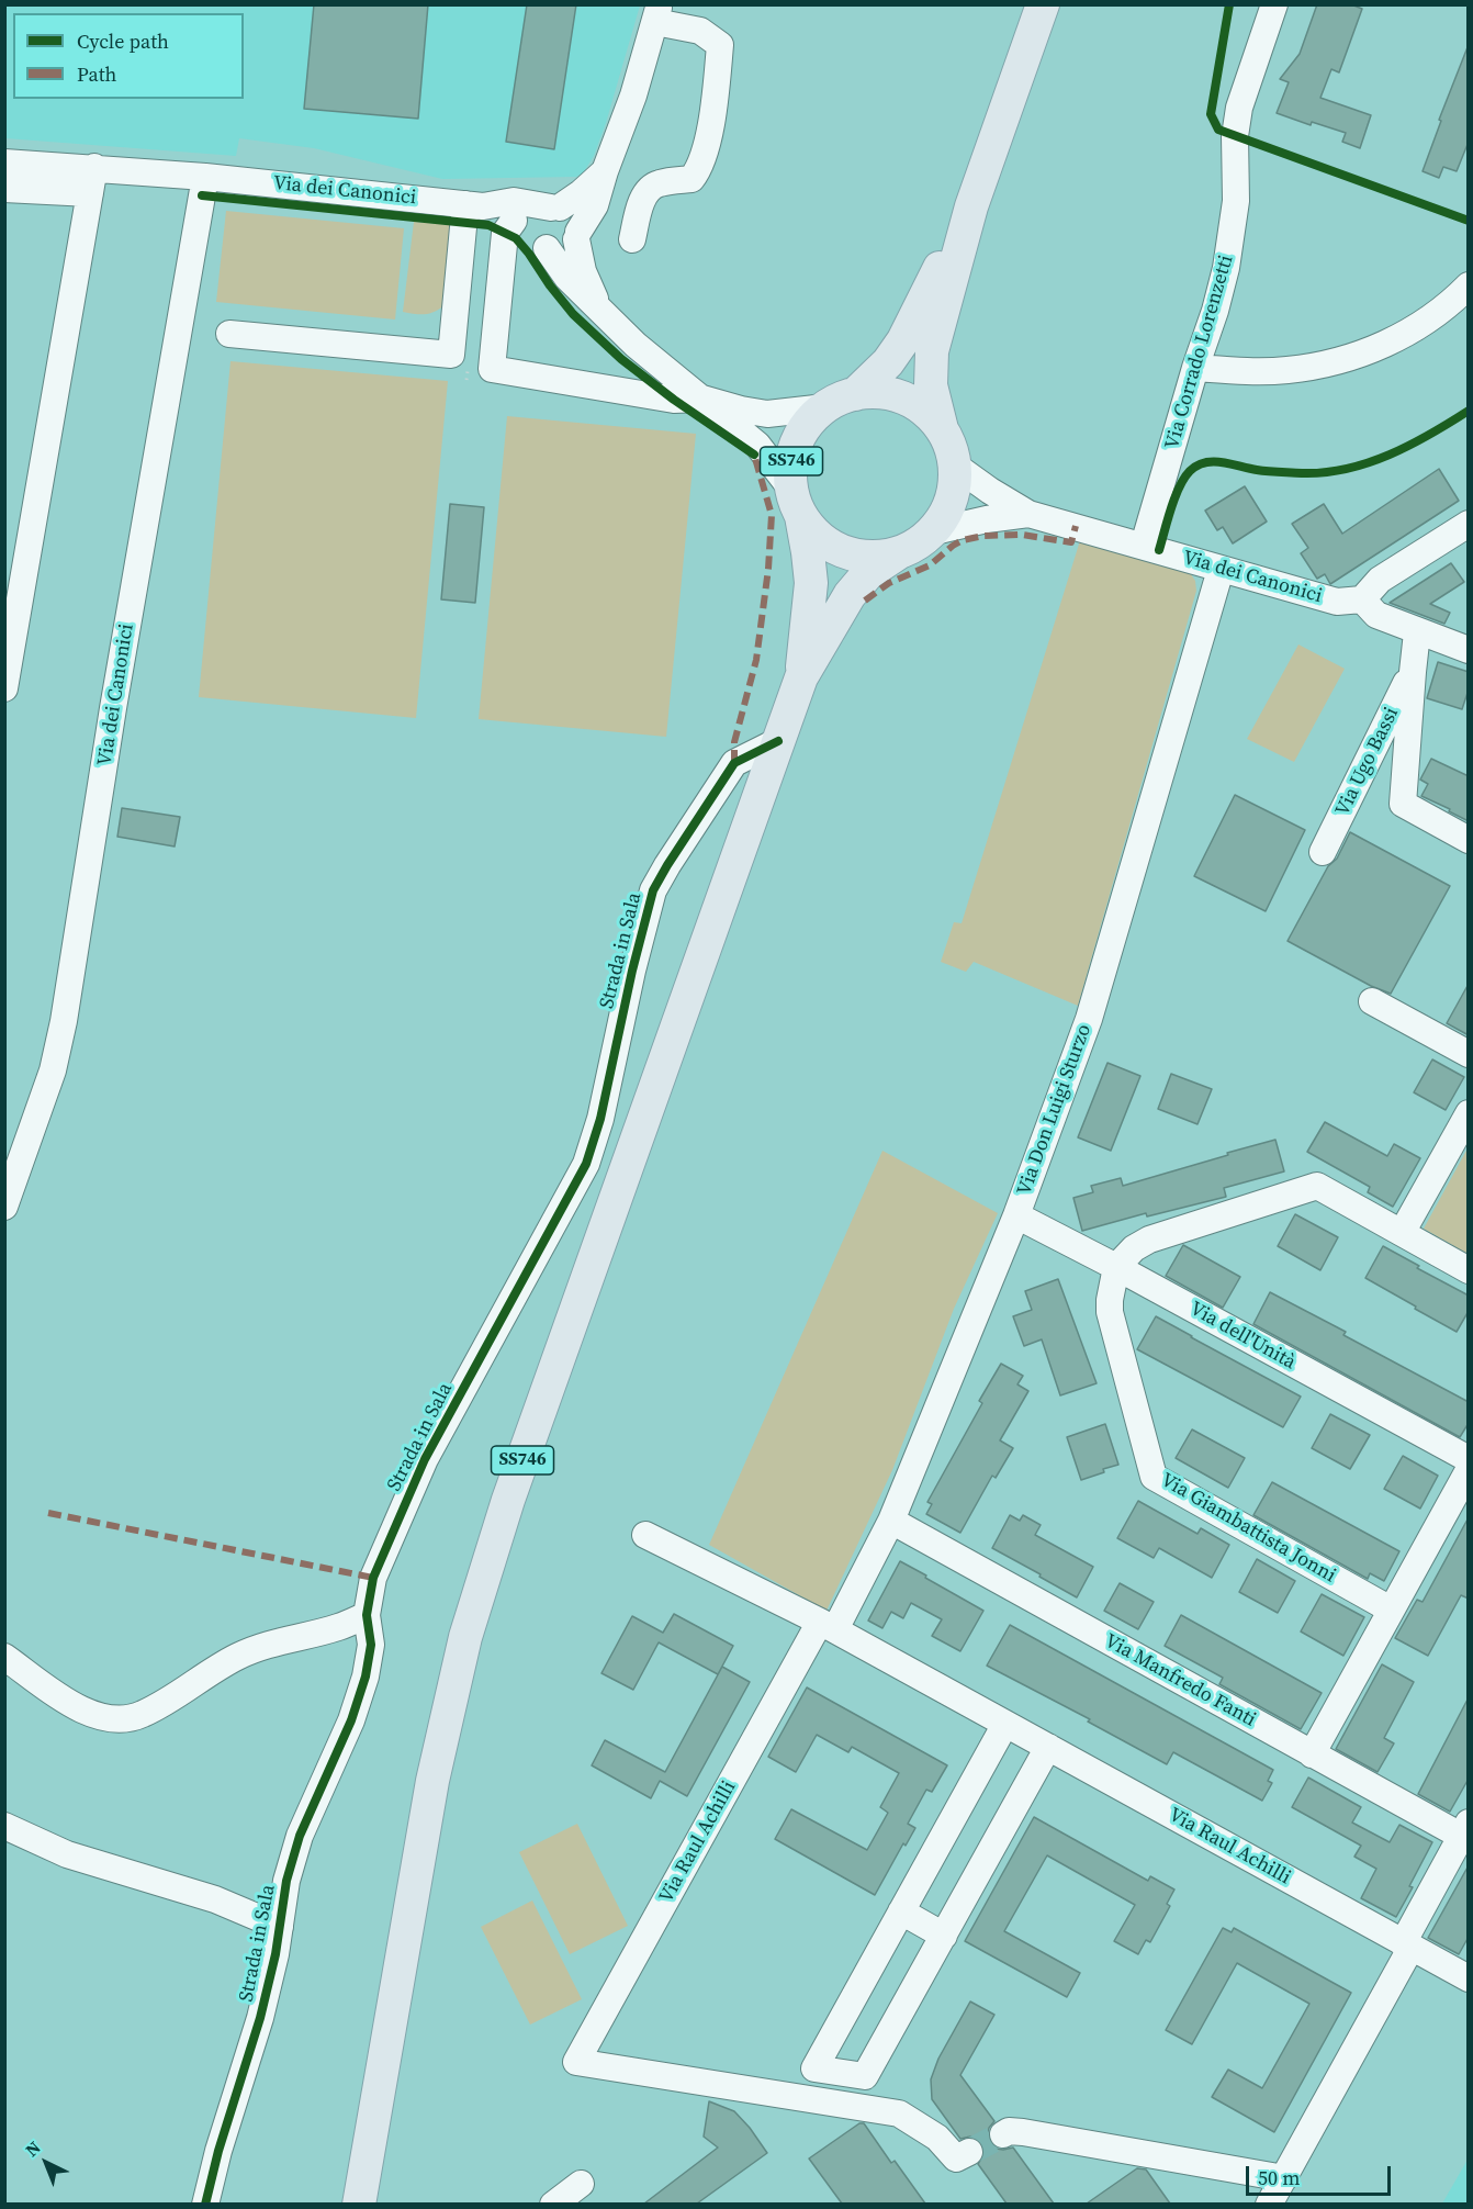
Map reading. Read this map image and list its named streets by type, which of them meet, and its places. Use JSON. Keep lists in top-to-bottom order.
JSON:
{
  "streets": {
    "main road": ["SS746"],
    "street": [
      "Via dei Canonici",
      "Via Corrado Lorenzetti",
      "Via Ugo Bassi",
      "Strada in Sala",
      "Via Don Luigi Sturzo",
      "Via dell'Unità",
      "Via Giambattista Jonni",
      "Via Manfredo Fanti",
      "Via Raul Achilli"
    ]
  },
  "crossings": [
    ["Via dei Canonici", "Via Corrado Lorenzetti"],
    ["Via dei Canonici", "SS746"],
    ["Via dei Canonici", "Via Don Luigi Sturzo"],
    ["SS746", "Strada in Sala"],
    ["Via Don Luigi Sturzo", "Via dell'Unità"],
    ["Via Don Luigi Sturzo", "Via Manfredo Fanti"],
    ["Via Don Luigi Sturzo", "Via Raul Achilli"],
    ["Via dell'Unità", "Via Giambattista Jonni"]
  ],
  "legend": ["Cycle path", "Path"],
  "scale_bar": "50 m",
  "north": "top left"
}
